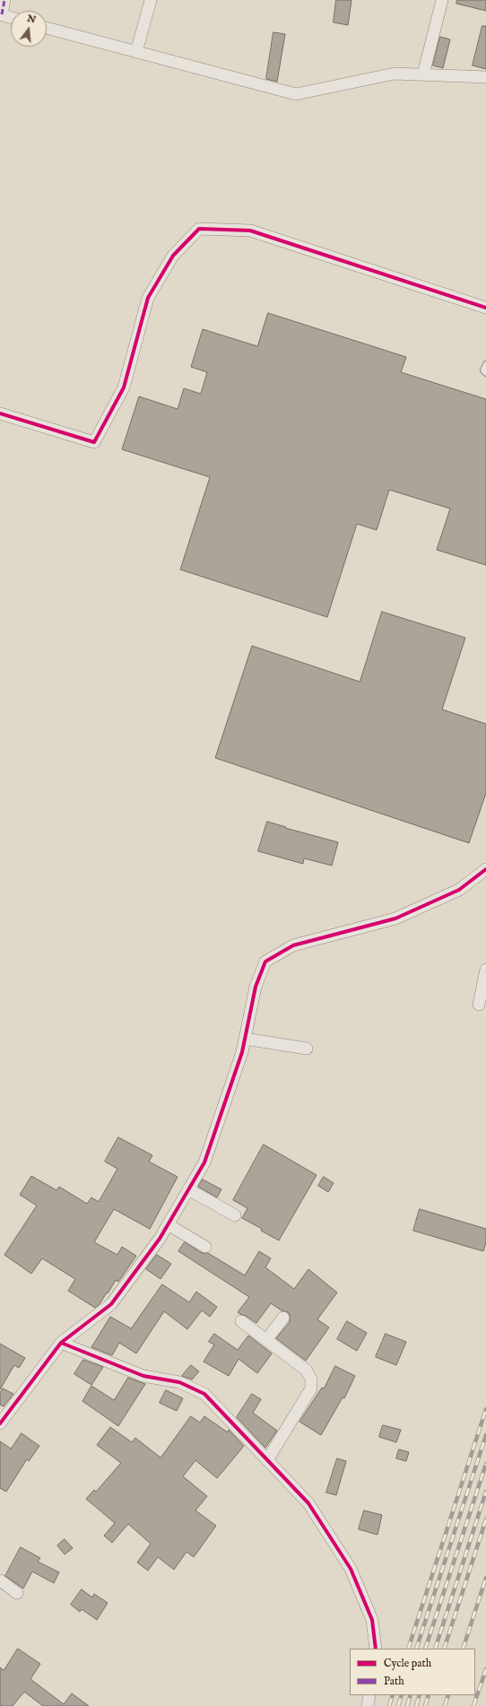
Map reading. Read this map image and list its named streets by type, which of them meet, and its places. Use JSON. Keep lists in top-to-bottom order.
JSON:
{
  "legend": ["Cycle path", "Path"],
  "north": "top"
}
